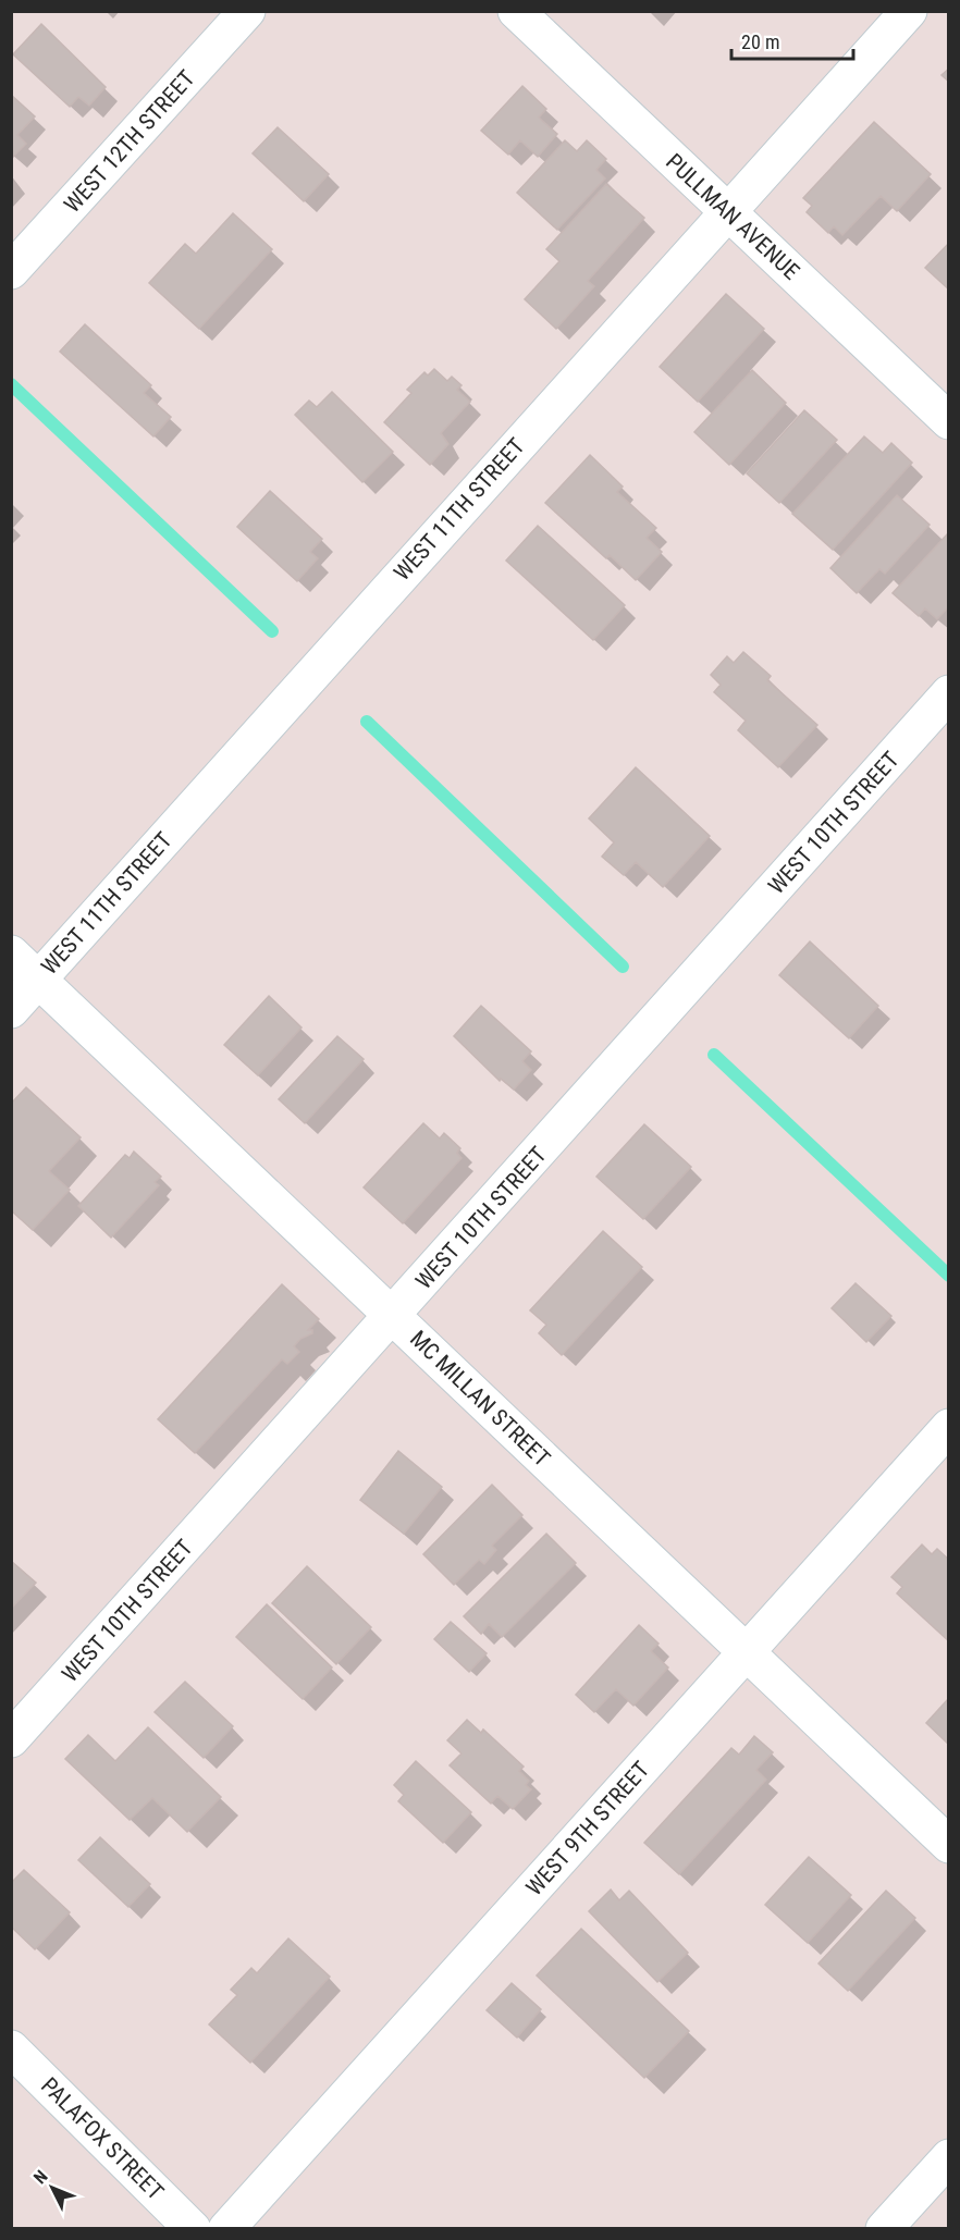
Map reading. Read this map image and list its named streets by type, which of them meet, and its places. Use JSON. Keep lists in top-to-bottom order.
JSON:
{
  "streets": {
    "street": [
      "WEST 12TH STREET",
      "PULLMAN AVENUE",
      "WEST 11TH STREET",
      "WEST 10TH STREET",
      "MC MILLAN STREET",
      "WEST 9TH STREET",
      "PALAFOX STREET"
    ]
  },
  "crossings": [
    ["PULLMAN AVENUE", "WEST 11TH STREET"],
    ["WEST 11TH STREET", "MC MILLAN STREET"],
    ["WEST 10TH STREET", "MC MILLAN STREET"],
    ["MC MILLAN STREET", "WEST 9TH STREET"]
  ],
  "scale_bar": "20 m",
  "north": "top left"
}
